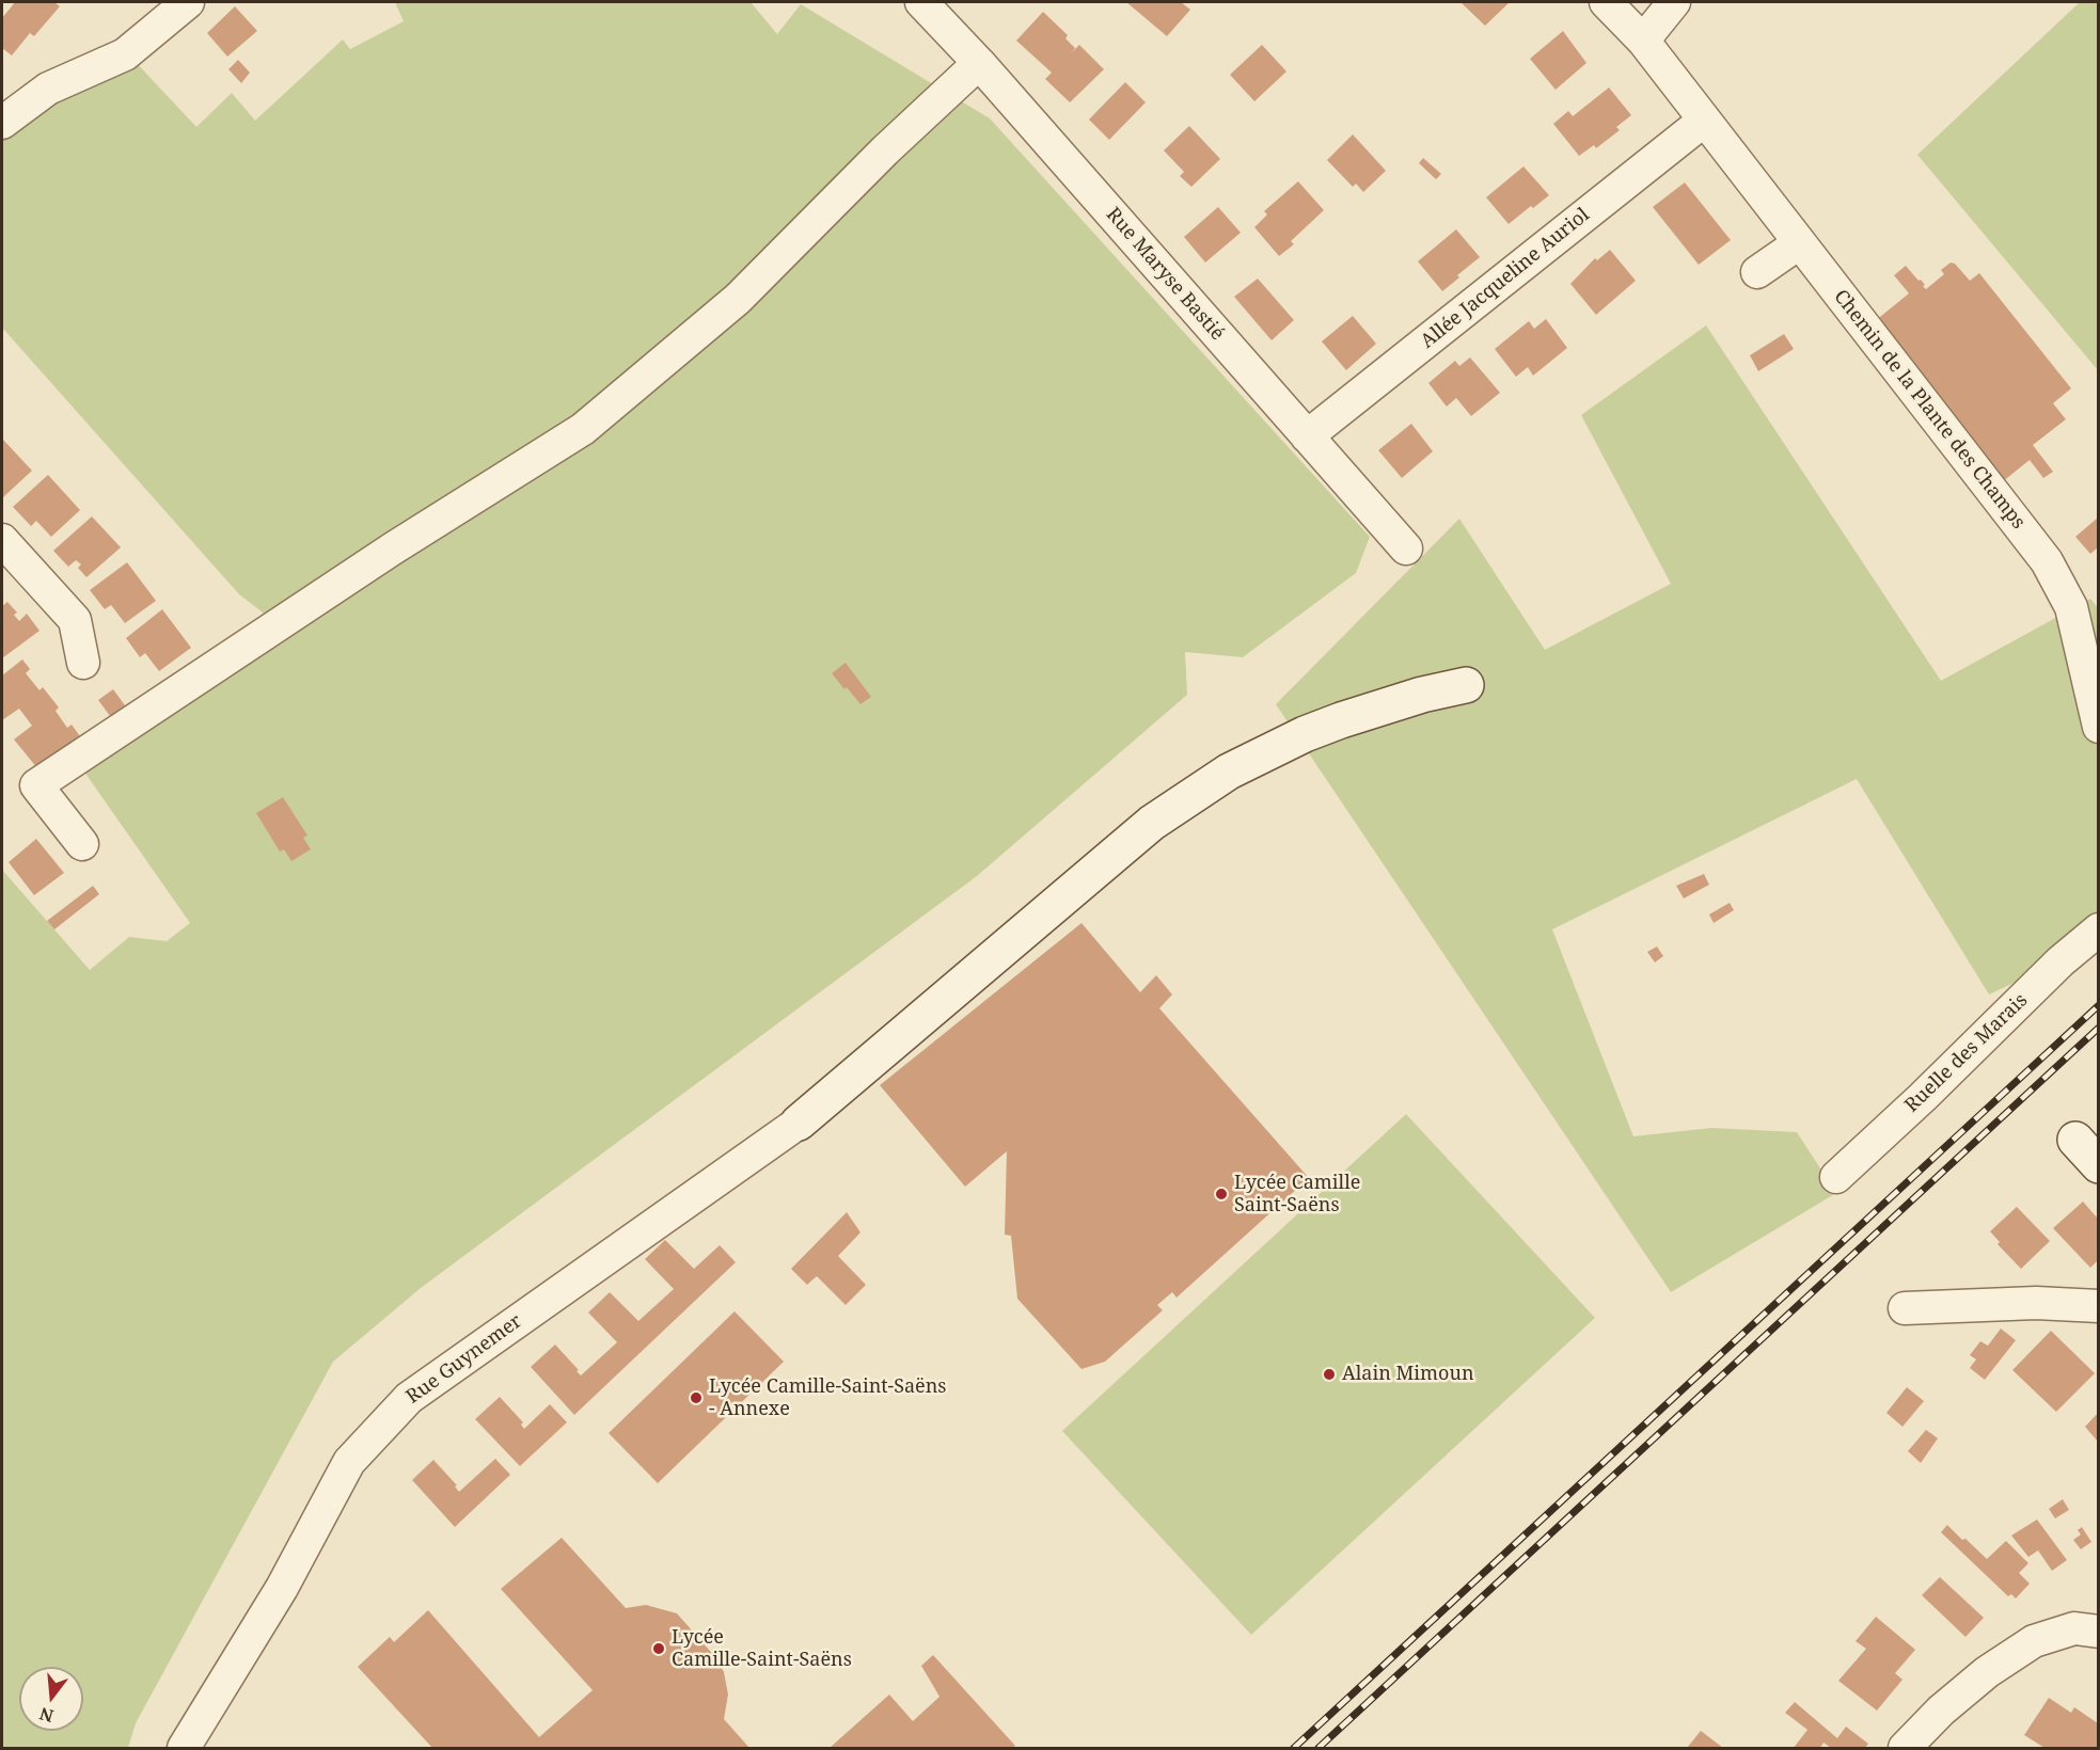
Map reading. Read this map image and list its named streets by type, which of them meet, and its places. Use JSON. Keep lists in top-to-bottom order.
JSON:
{
  "streets": {
    "street": [
      "Rue Maryse Bastié",
      "Allée Jacqueline Auriol",
      "Chemin de la Plante des Champs",
      "Ruelle des Marais",
      "Rue Guynemer"
    ]
  },
  "crossings": [
    ["Rue Maryse Bastié", "Allée Jacqueline Auriol"],
    ["Allée Jacqueline Auriol", "Chemin de la Plante des Champs"]
  ],
  "places": [
    "Lycée Camille Saint-Saëns",
    "Alain Mimoun",
    "Lycée Camille-Saint-Saëns - Annexe",
    "Lycée Camille-Saint-Saëns"
  ],
  "north": "bottom"
}
